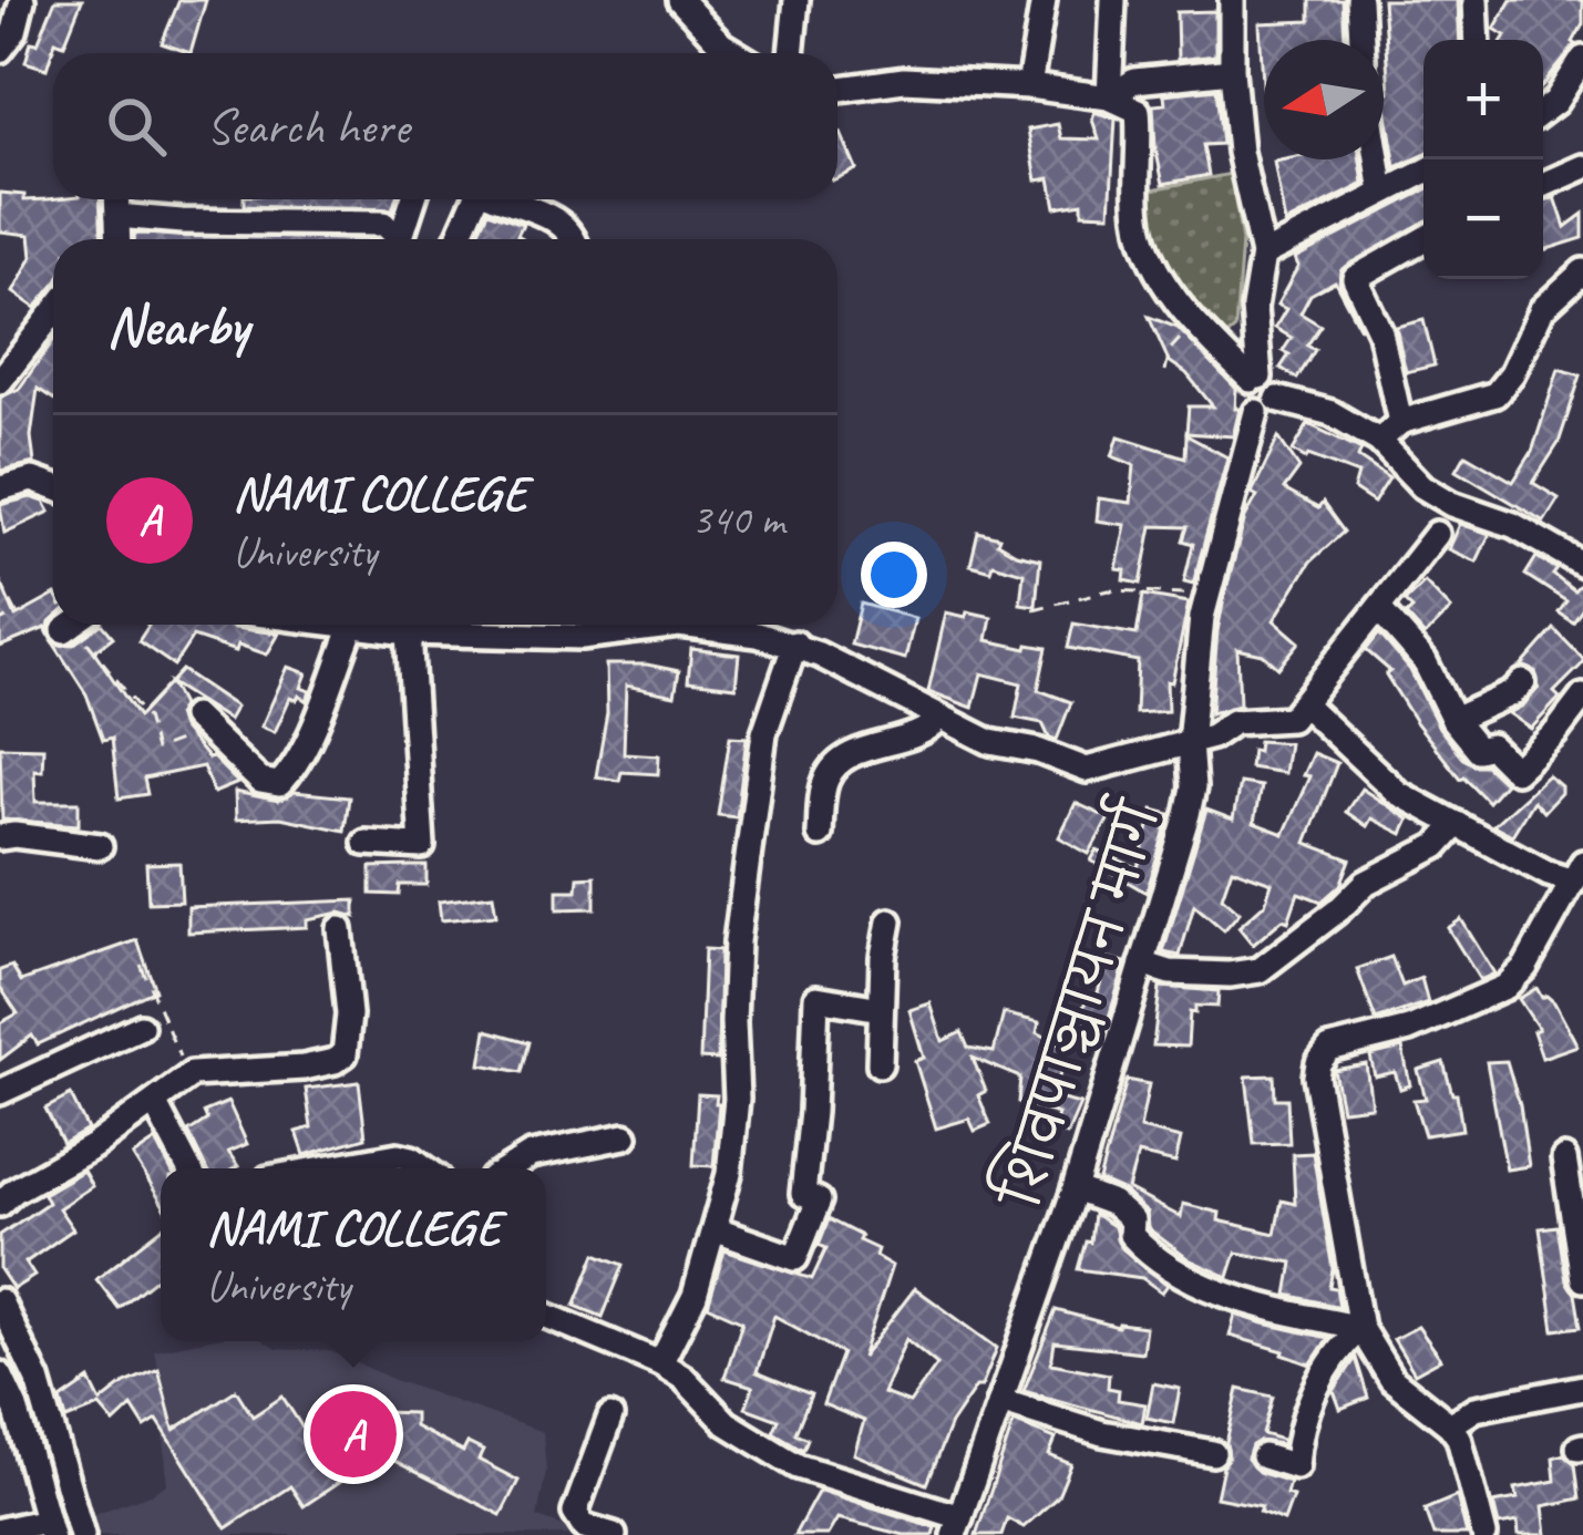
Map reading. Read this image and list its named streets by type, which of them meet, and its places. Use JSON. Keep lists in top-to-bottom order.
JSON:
{
  "streets": {
    "street": ["शिवपाञ्चायन मार्ग"]
  },
  "north": "left",
  "page": {
    "map_buttons": ["+", "−"],
    "search": "Search here",
    "heading": "Nearby",
    "list": [
      {
        "mark": "A",
        "name": "NAMI COLLEGE",
        "note": "University",
        "value": "340 m"
      }
    ],
    "popup": ["NAMI COLLEGE", "University"],
    "pins": "A"
  }
}
